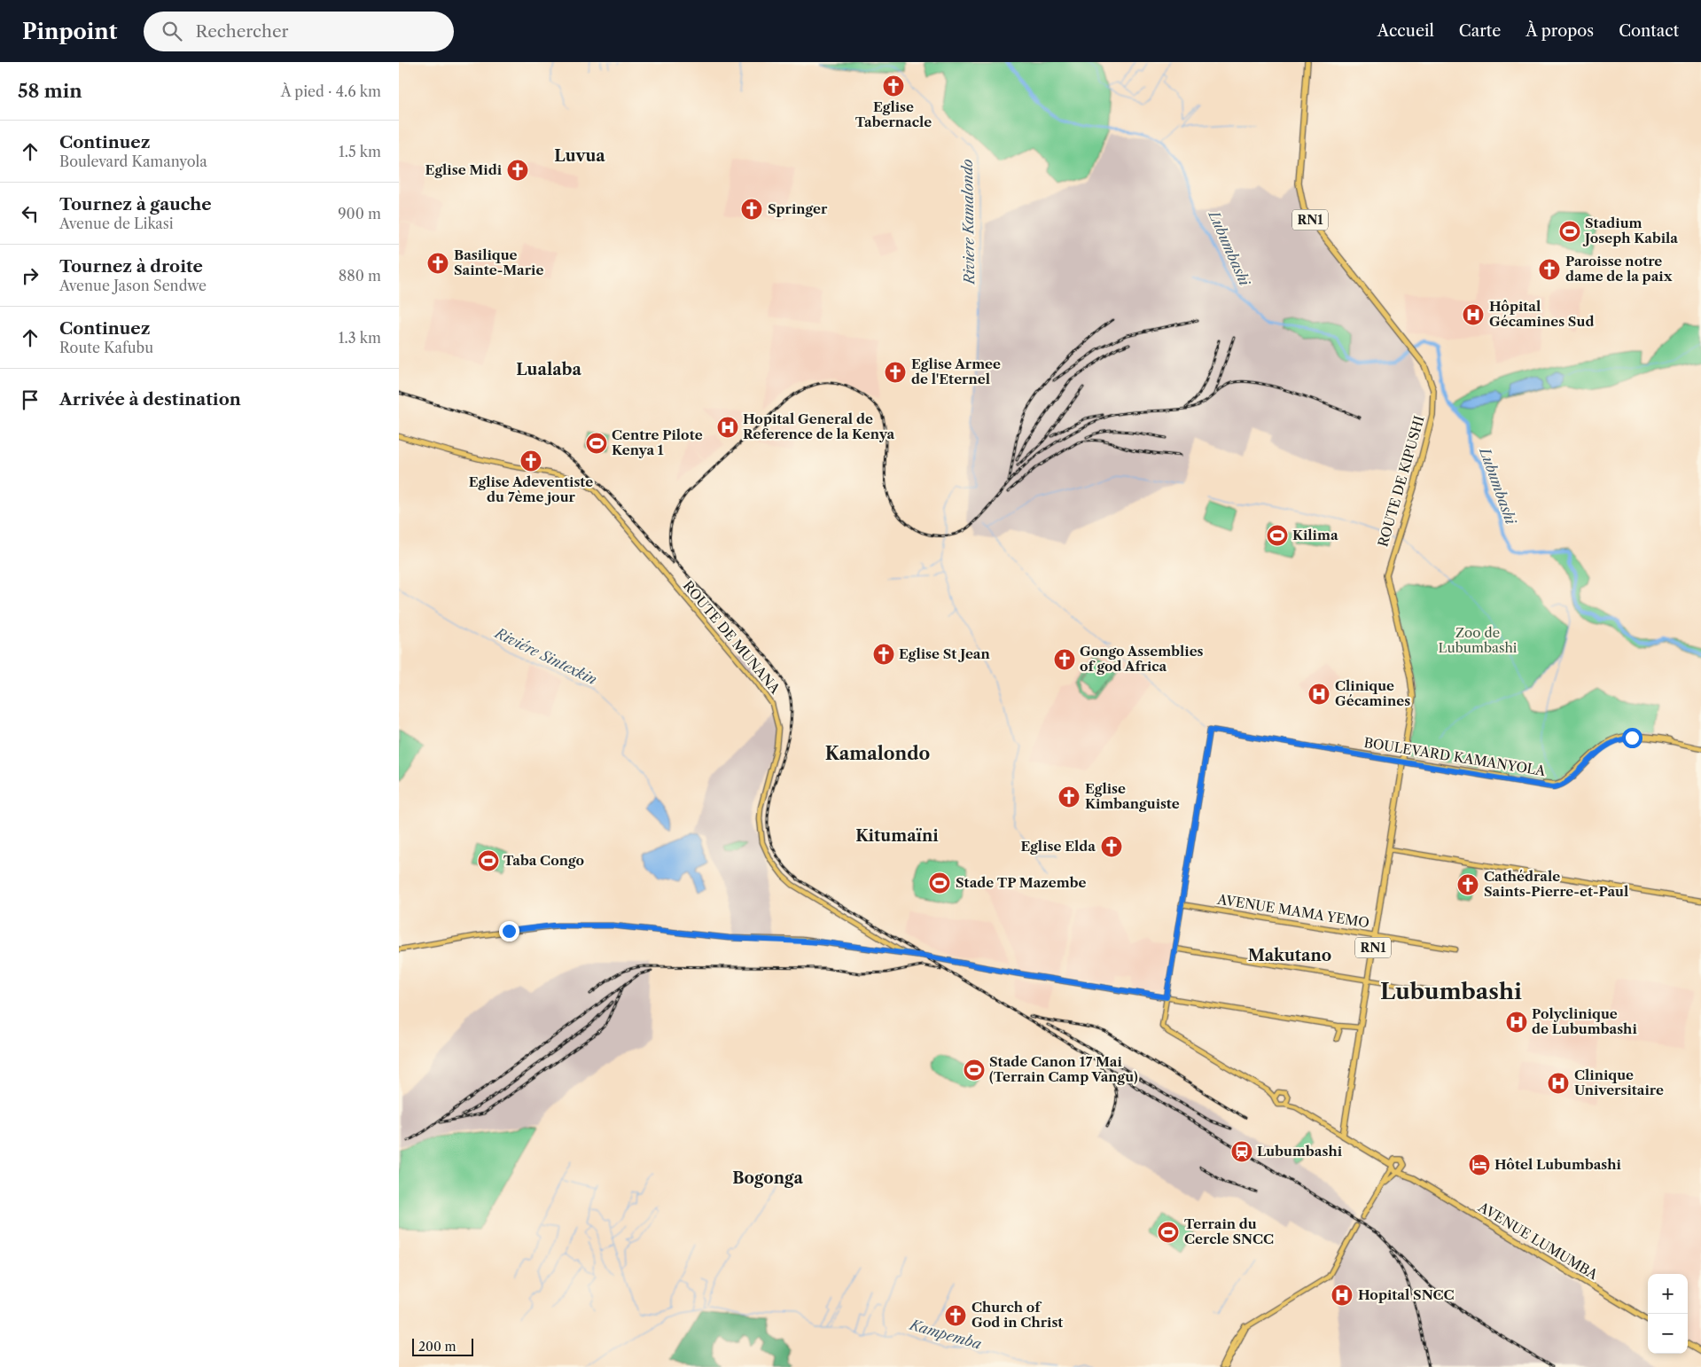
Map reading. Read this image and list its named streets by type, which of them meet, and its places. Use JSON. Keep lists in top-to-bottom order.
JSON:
{
  "streets": {
    "highway": ["RN1", "ROUTE DE KIPUSHI", "AVENUE LUMUMBA"],
    "main road": ["ROUTE DE MUNANA", "BOULEVARD KAMANYOLA", "AVENUE MAMA YEMO"]
  },
  "crossings": [
    ["RN1", "ROUTE DE KIPUSHI"],
    ["RN1", "BOULEVARD KAMANYOLA"],
    ["RN1", "AVENUE MAMA YEMO"],
    ["RN1", "AVENUE LUMUMBA"],
    ["ROUTE DE KIPUSHI", "BOULEVARD KAMANYOLA"],
    ["BOULEVARD KAMANYOLA", "AVENUE MAMA YEMO"]
  ],
  "districts": [
    "Luvua",
    "Lualaba",
    "Kamalondo",
    "Kitumaïni",
    "Makutano",
    "Lubumbashi",
    "Bogonga"
  ],
  "water": [
    "Riviere Kamalondo",
    "Lubumbashi",
    "Riviére Sintexkin",
    "Kampemba"
  ],
  "parks": ["Zoo de Lubumbashi"],
  "places": {
    "church": [
      "Eglise Tabernacle",
      "Eglise Midi",
      "Springer",
      "Basilique Sainte-Marie",
      "Paroisse notre dame de la paix",
      "Eglise Armee de l'Eternel",
      "Eglise Adeventiste du 7ème jour",
      "Eglise St Jean",
      "Gongo Assemblies of god Africa",
      "Eglise Kimbanguiste",
      "Eglise Elda",
      "Cathédrale Saints-Pierre-et-Paul",
      "Church of God in Christ"
    ],
    "sports": [
      "Stadium Joseph Kabila",
      "Centre Pilote Kenya 1",
      "Kilima",
      "Taba Congo",
      "Stade TP Mazembe",
      "Stade Canon 17 Mai (Terrain Camp Vangu)",
      "Terrain du Cercle SNCC"
    ],
    "hospital": [
      "Hôpital Gécamines Sud",
      "Hopital General de Reference de la Kenya",
      "Clinique Gécamines",
      "Polyclinique de Lubumbashi",
      "Clinique Universitaire",
      "Hopital SNCC"
    ],
    "station": ["Lubumbashi"],
    "hotel": ["Hôtel Lubumbashi"]
  },
  "scale_bar": "200 m",
  "page": {
    "header": "Pinpoint",
    "search": "Rechercher",
    "nav": [
      "Accueil",
      "Carte",
      "À propos",
      "Contact"
    ],
    "heading": ["58 min", "À pied · 4.6 km"],
    "list": [
      ["Continuez", "Boulevard Kamanyola", "1.5 km"],
      ["Tournez à gauche", "Avenue de Likasi", "900 m"],
      ["Tournez à droite", "Avenue Jason Sendwe", "880 m"],
      ["Continuez", "Route Kafubu", "1.3 km"],
      "Arrivée à destination"
    ],
    "map_buttons": ["+", "−"],
    "scale": "200 m"
  }
}
